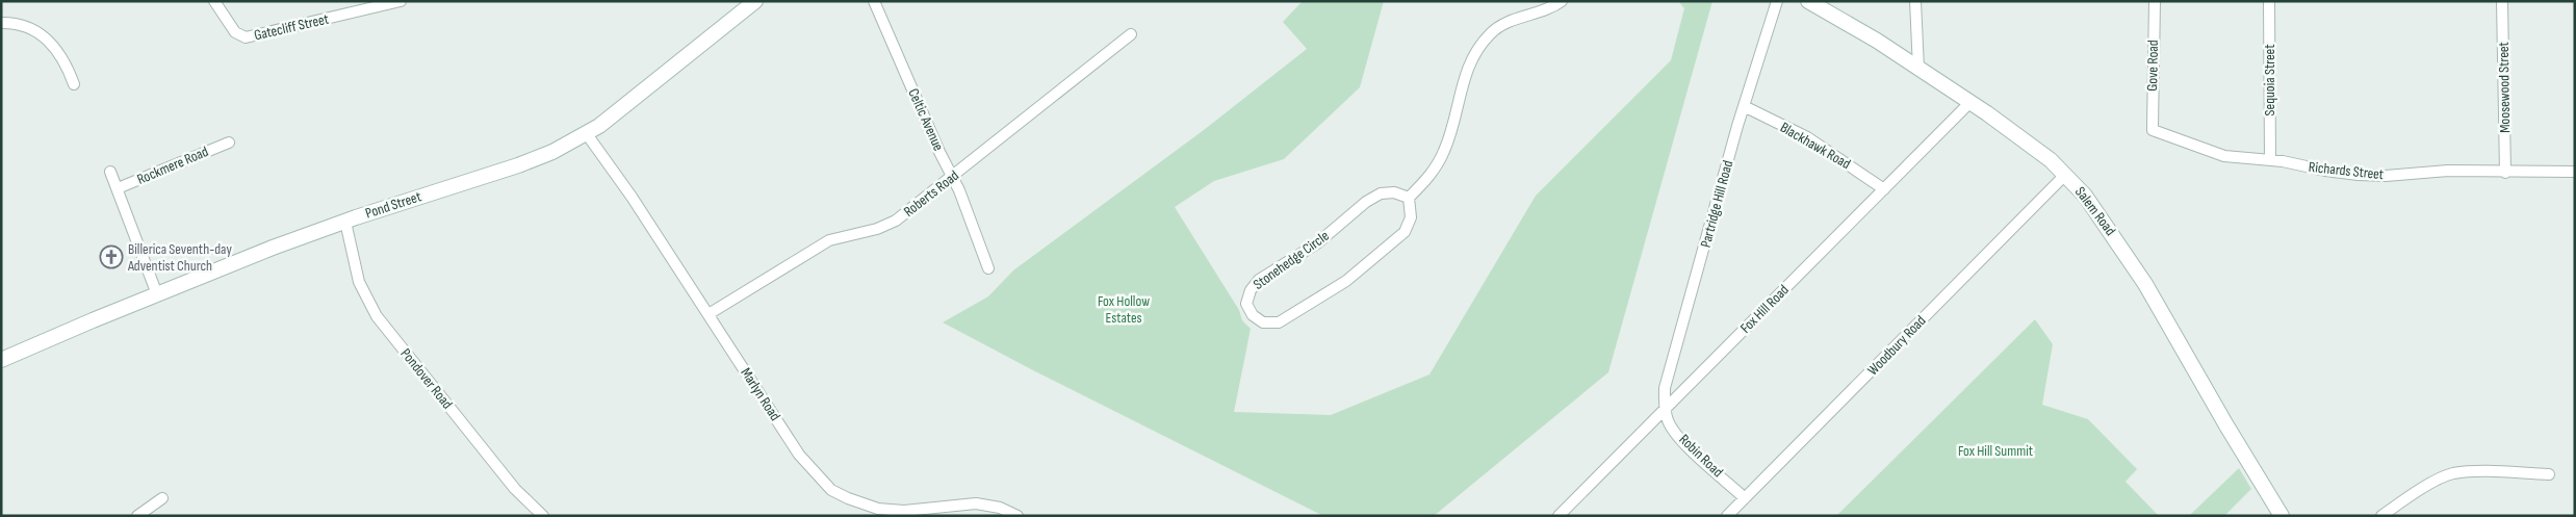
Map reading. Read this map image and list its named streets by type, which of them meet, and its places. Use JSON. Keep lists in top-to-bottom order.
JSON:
{
  "streets": {
    "street": [
      "Gatecliff Street",
      "Gove Road",
      "Sequoia Street",
      "Moosewood Street",
      "Celtic Avenue",
      "Blackhawk Road",
      "Rockmere Road",
      "Richards Street",
      "Roberts Road",
      "Partridge Hill Road",
      "Pond Street",
      "Salem Road",
      "Stonehedge Circle",
      "Fox Hill Road",
      "Woodbury Road",
      "Pondover Road",
      "Marlyn Road",
      "Robin Road"
    ]
  },
  "crossings": [
    ["Gove Road", "Richards Street"],
    ["Sequoia Street", "Richards Street"],
    ["Moosewood Street", "Richards Street"],
    ["Celtic Avenue", "Roberts Road"],
    ["Blackhawk Road", "Partridge Hill Road"],
    ["Blackhawk Road", "Fox Hill Road"],
    ["Roberts Road", "Marlyn Road"],
    ["Partridge Hill Road", "Fox Hill Road"],
    ["Partridge Hill Road", "Robin Road"],
    ["Pond Street", "Pondover Road"],
    ["Pond Street", "Marlyn Road"],
    ["Salem Road", "Fox Hill Road"],
    ["Salem Road", "Woodbury Road"],
    ["Fox Hill Road", "Robin Road"],
    ["Woodbury Road", "Robin Road"]
  ],
  "parks": ["Fox Hollow Estates", "Fox Hill Summit"],
  "places": {
    "church": ["Billerica Seventh-day Adventist Church"]
  }
}
